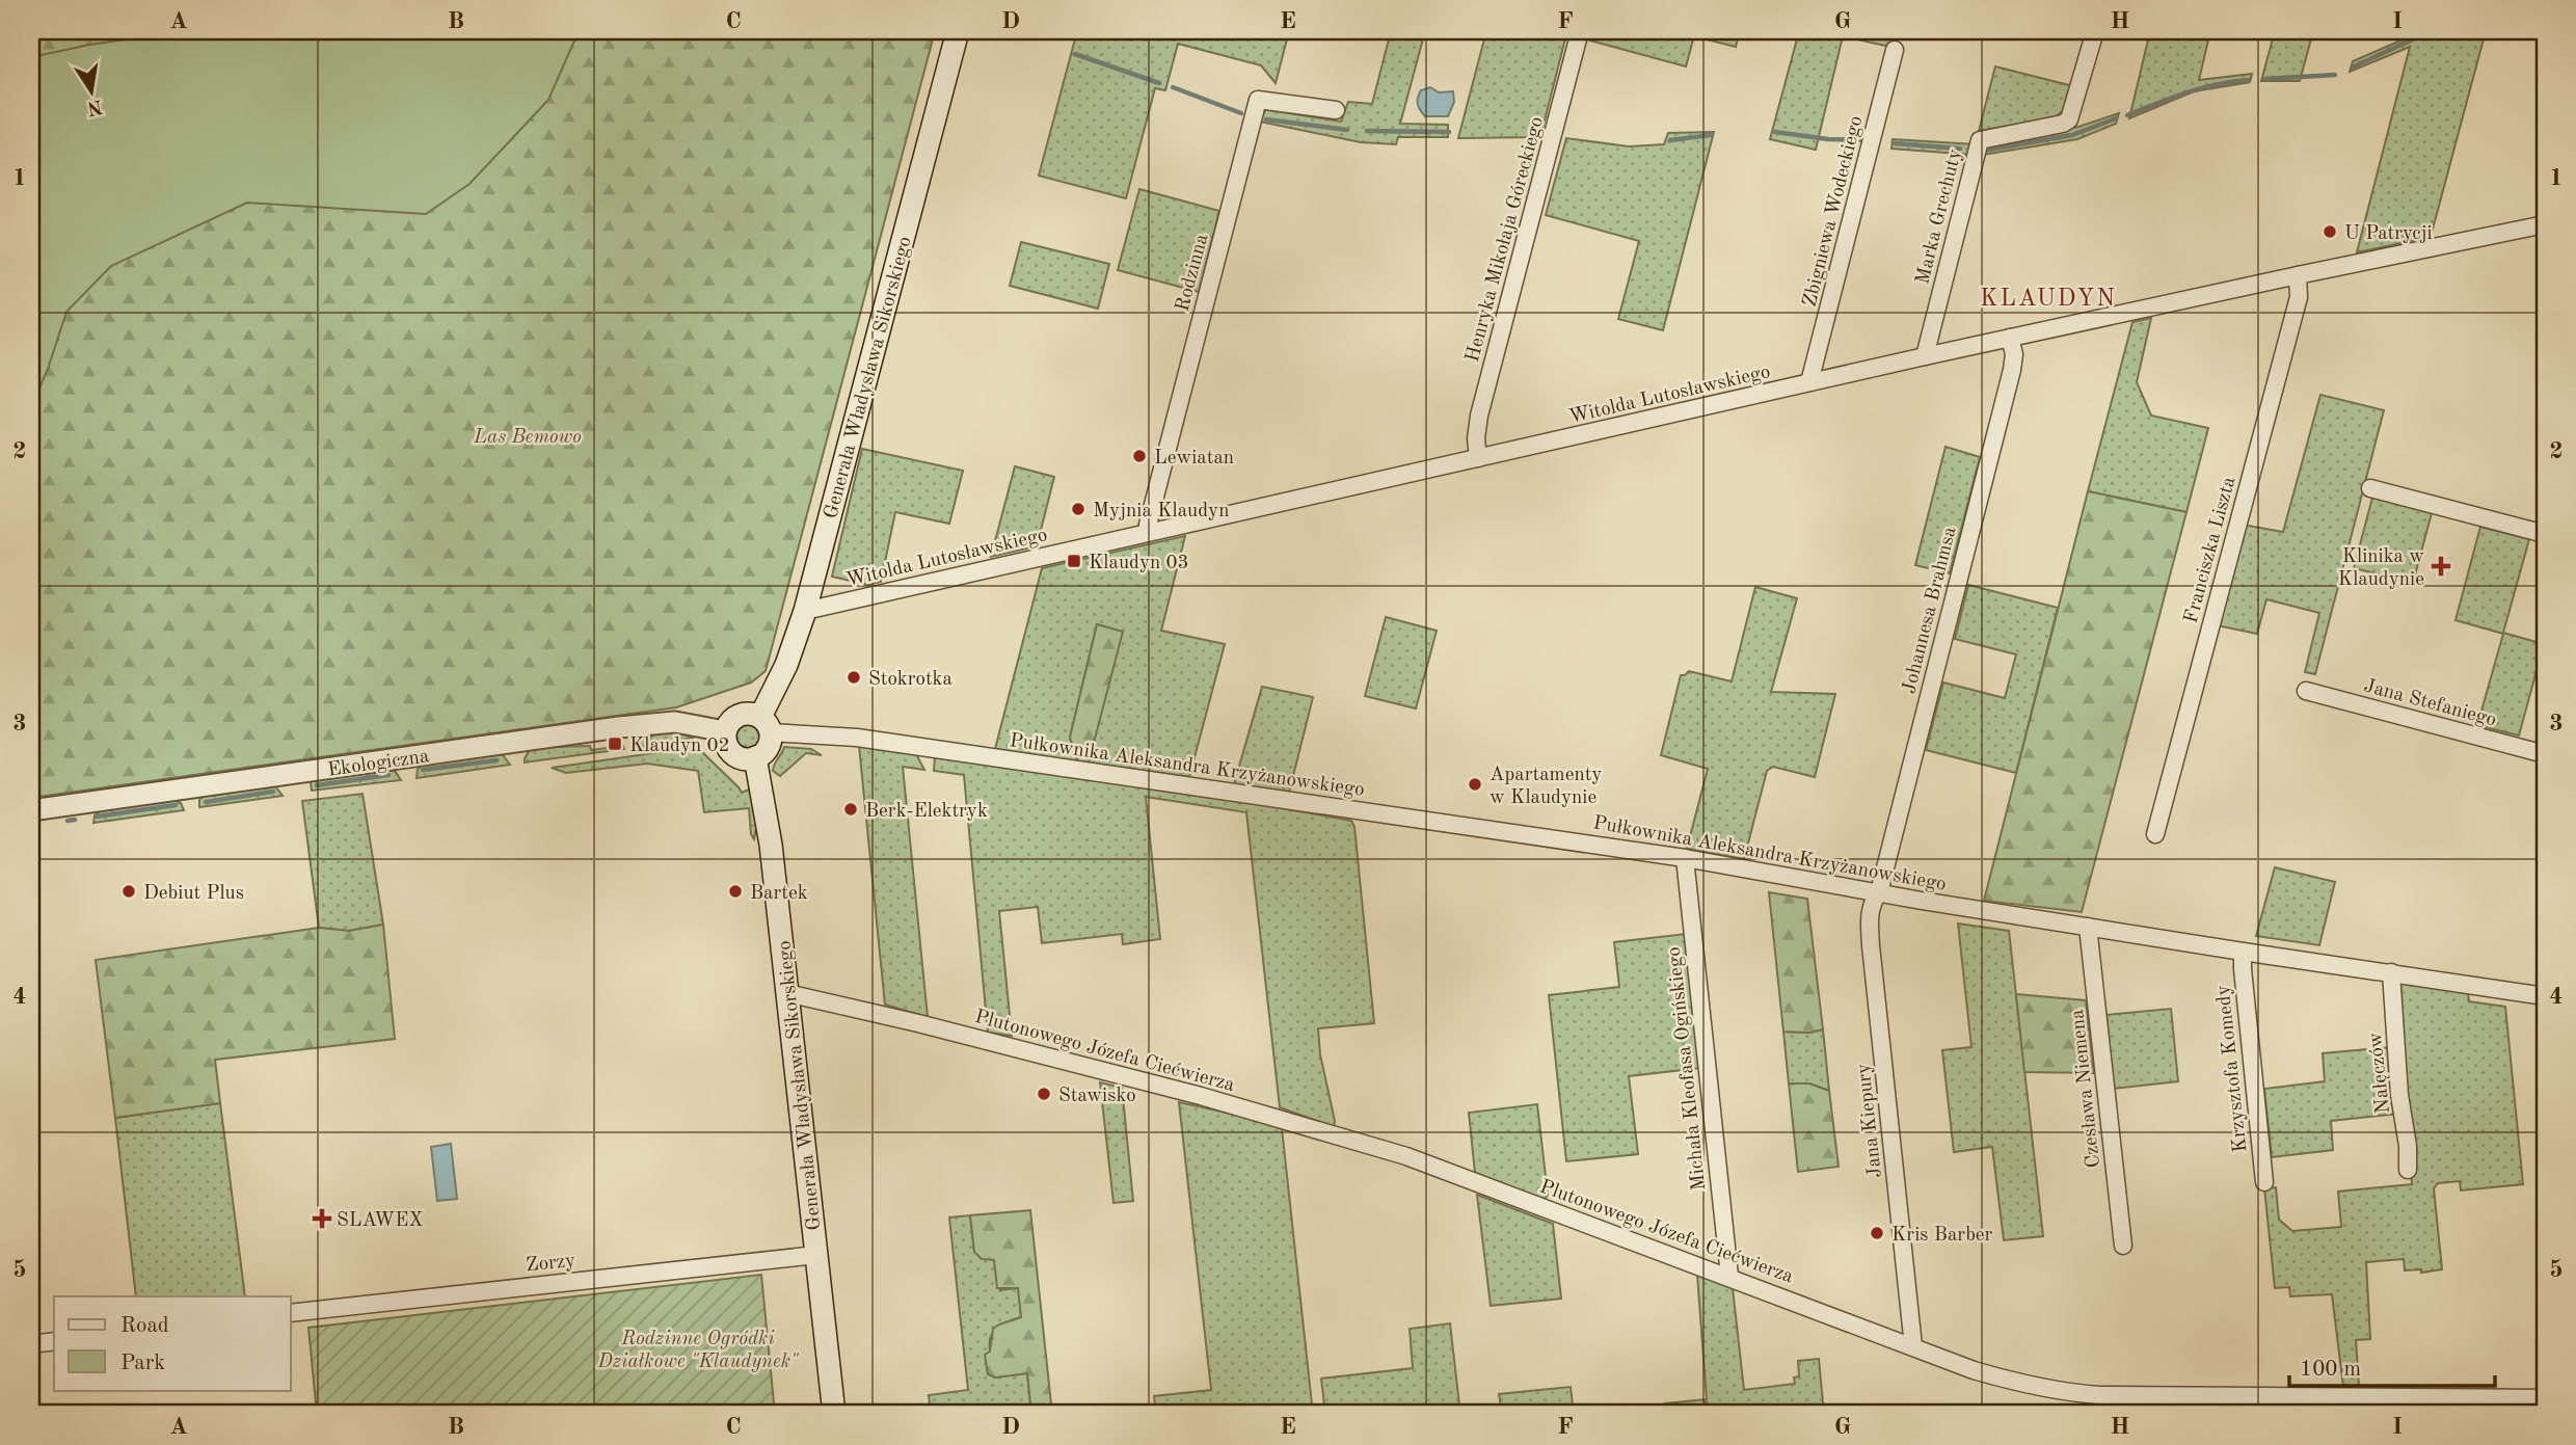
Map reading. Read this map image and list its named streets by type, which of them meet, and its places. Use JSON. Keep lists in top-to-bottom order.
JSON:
{
  "streets": {
    "main road": ["Generała Władysława Sikorskiego"],
    "street": [
      "Zbigniewa Wodeckiego",
      "Marka Grechuty",
      "Henryka Mikołaja Góreckiego",
      "Rodzinna",
      "Witolda Lutosławskiego",
      "Franciszka Liszta",
      "Johannesa Brahmsa",
      "Jana Stefaniego",
      "Ekologiczna",
      "Pułkownika Aleksandra Krzyżanowskiego",
      "Plutonowego Józefa Ciećwierza",
      "Michała Kleofasa Ogińskiego",
      "Krzysztofa Komedy",
      "Nałęczów",
      "Czesława Niemena",
      "Jana Kiepury",
      "Zorzy"
    ]
  },
  "crossings": [
    ["Zbigniewa Wodeckiego", "Witolda Lutosławskiego"],
    ["Marka Grechuty", "Witolda Lutosławskiego"],
    ["Henryka Mikołaja Góreckiego", "Witolda Lutosławskiego"],
    ["Rodzinna", "Witolda Lutosławskiego"],
    ["Generała Władysława Sikorskiego", "Witolda Lutosławskiego"],
    ["Generała Władysława Sikorskiego", "Ekologiczna"],
    ["Generała Władysława Sikorskiego", "Pułkownika Aleksandra Krzyżanowskiego"],
    ["Generała Władysława Sikorskiego", "Plutonowego Józefa Ciećwierza"],
    ["Generała Władysława Sikorskiego", "Zorzy"],
    ["Witolda Lutosławskiego", "Franciszka Liszta"],
    ["Witolda Lutosławskiego", "Johannesa Brahmsa"],
    ["Johannesa Brahmsa", "Pułkownika Aleksandra Krzyżanowskiego"],
    ["Johannesa Brahmsa", "Jana Kiepury"],
    ["Ekologiczna", "Pułkownika Aleksandra Krzyżanowskiego"],
    ["Pułkownika Aleksandra Krzyżanowskiego", "Michała Kleofasa Ogińskiego"],
    ["Pułkownika Aleksandra Krzyżanowskiego", "Krzysztofa Komedy"],
    ["Pułkownika Aleksandra Krzyżanowskiego", "Nałęczów"],
    ["Pułkownika Aleksandra Krzyżanowskiego", "Czesława Niemena"],
    ["Pułkownika Aleksandra Krzyżanowskiego", "Jana Kiepury"],
    ["Plutonowego Józefa Ciećwierza", "Michała Kleofasa Ogińskiego"],
    ["Plutonowego Józefa Ciećwierza", "Jana Kiepury"]
  ],
  "districts": ["KLAUDYN"],
  "parks": ["Las Bemowo", "Rodzinne Ogródki Działkowe \"Klaudynek\""],
  "places": {
    "other": [
      "U Patrycji",
      "Lewiatan",
      "Myjnia Klaudyn",
      "Stokrotka",
      "Apartamenty w Klaudynie",
      "Berk-Elektryk",
      "Debiut Plus",
      "Bartek",
      "Stawisko",
      "Kris Barber"
    ],
    "transit": ["Klaudyn 03", "Klaudyn 02"],
    "health": ["Klinika w Klaudynie", "SLAWEX"]
  },
  "legend": ["Road", "Park"],
  "scale_bar": "100 m",
  "north": "bottom",
  "grid": {
    "columns": [
      "A",
      "B",
      "C",
      "D",
      "E",
      "F",
      "G",
      "H",
      "I"
    ],
    "rows": [
      "1",
      "2",
      "3",
      "4",
      "5"
    ]
  }
}
